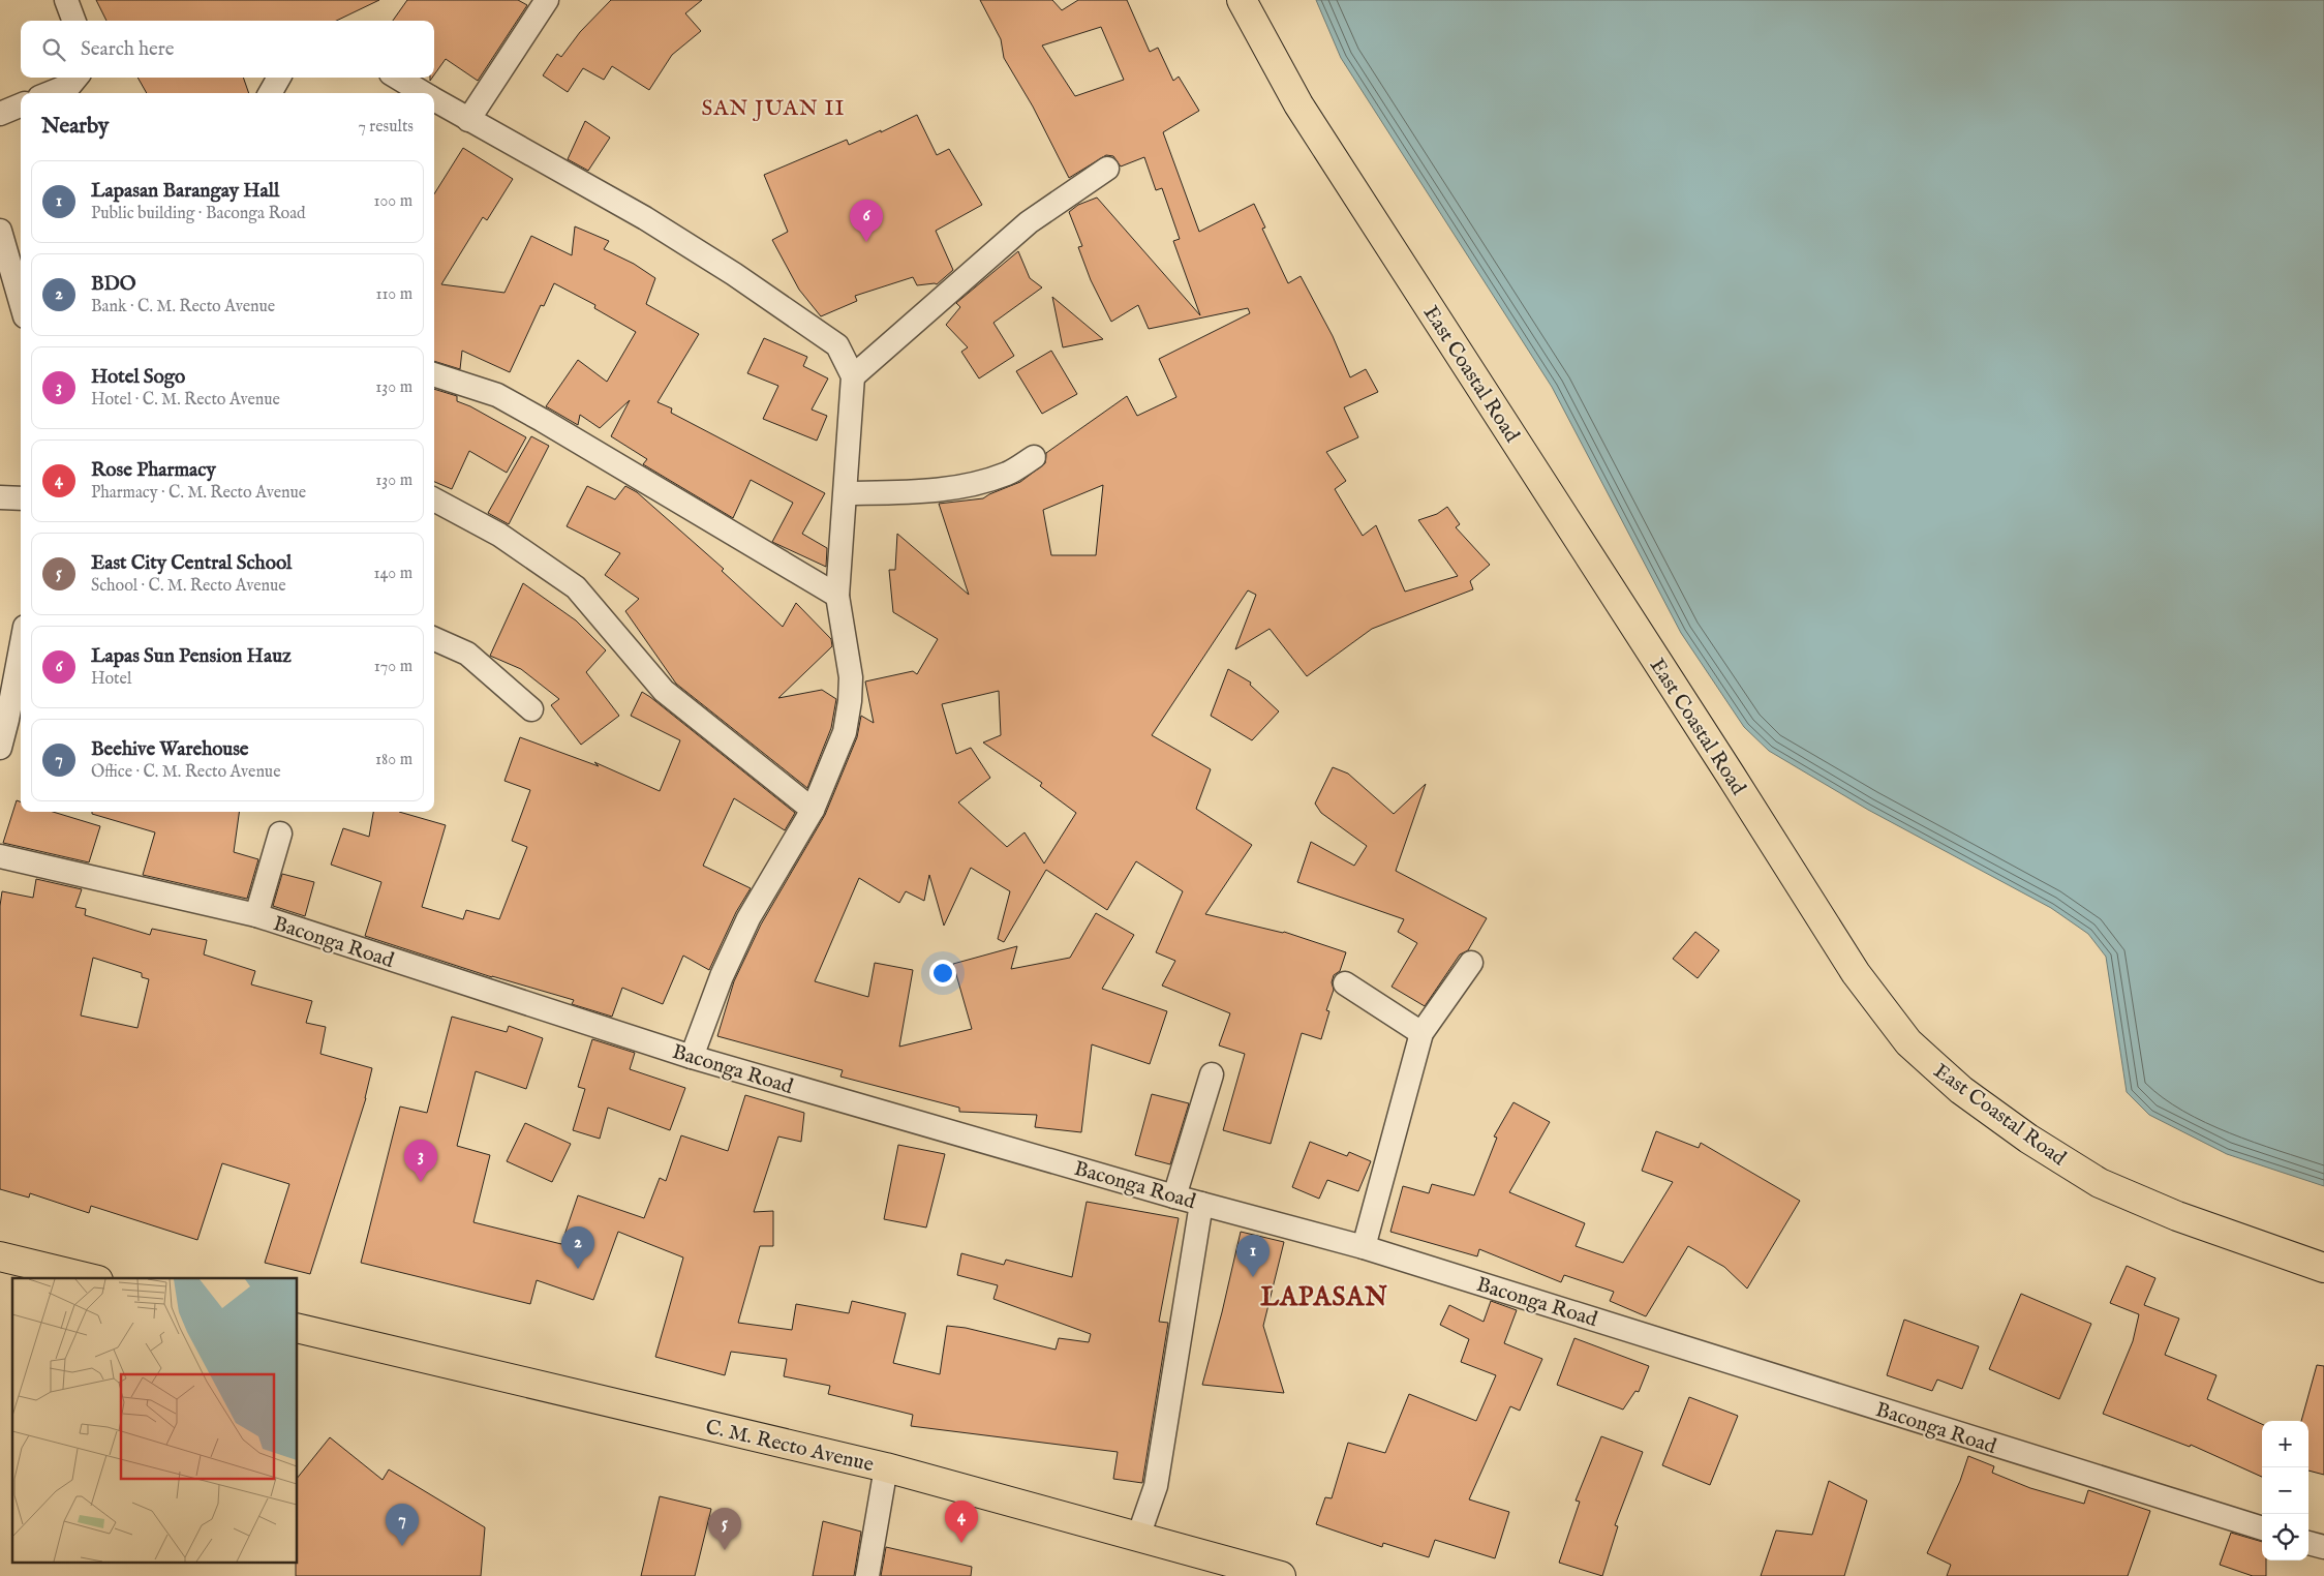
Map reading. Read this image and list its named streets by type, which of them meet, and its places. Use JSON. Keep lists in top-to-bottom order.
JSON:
{
  "streets": {
    "main road": ["East Coastal Road", "C. M. Recto Avenue"],
    "street": ["Baconga Road"]
  },
  "districts": ["SAN JUAN II", "LAPASAN"],
  "page": {
    "search": "Search here",
    "heading": ["Nearby", "7 results"],
    "list": [
      {
        "mark": "1",
        "name": "Lapasan Barangay Hall",
        "note": "Public building · Baconga Road",
        "value": "100 m"
      },
      {
        "mark": "2",
        "name": "BDO",
        "note": "Bank · C. M. Recto Avenue",
        "value": "110 m"
      },
      {
        "mark": "3",
        "name": "Hotel Sogo",
        "note": "Hotel · C. M. Recto Avenue",
        "value": "130 m"
      },
      {
        "mark": "4",
        "name": "Rose Pharmacy",
        "note": "Pharmacy · C. M. Recto Avenue",
        "value": "130 m"
      },
      {
        "mark": "5",
        "name": "East City Central School",
        "note": "School · C. M. Recto Avenue",
        "value": "140 m"
      },
      {
        "mark": "6",
        "name": "Lapas Sun Pension Hauz",
        "note": "Hotel",
        "value": "170 m"
      },
      {
        "mark": "7",
        "name": "Beehive Warehouse",
        "note": "Office · C. M. Recto Avenue",
        "value": "180 m"
      }
    ],
    "pins": [
      "6",
      "3",
      "2",
      "1",
      "4",
      "7",
      "5"
    ],
    "map_buttons": ["+", "−"]
  }
}
